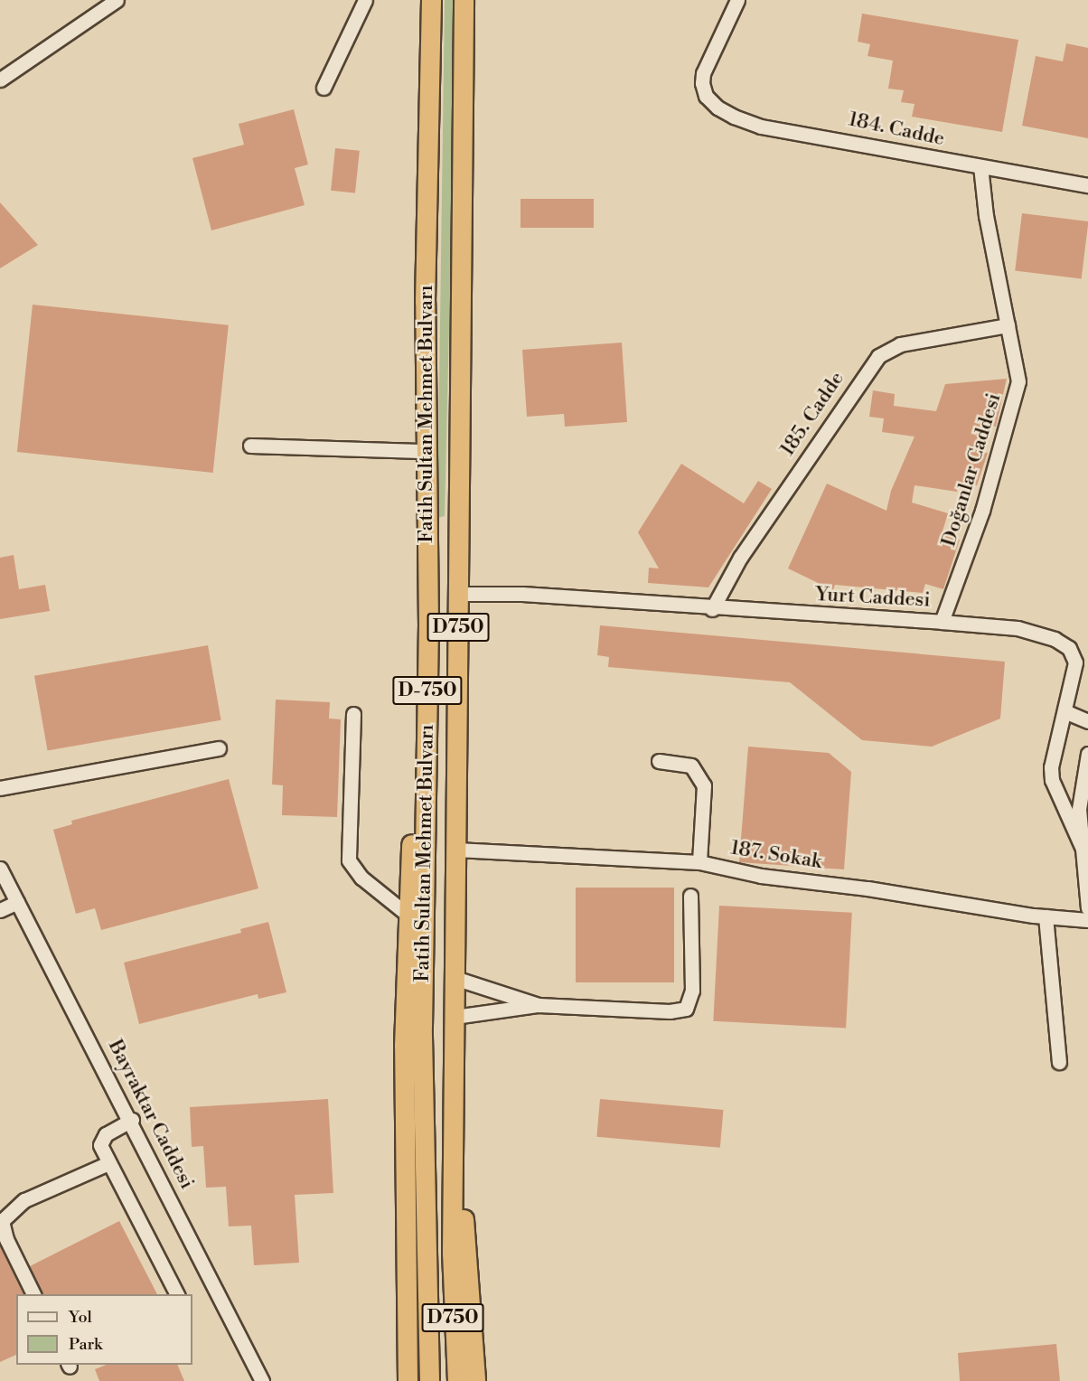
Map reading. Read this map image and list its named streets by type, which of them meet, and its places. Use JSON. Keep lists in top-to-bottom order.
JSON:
{
  "streets": {
    "highway": ["Fatih Sultan Mehmet Bulvarı", "D750", "D-750"],
    "street": [
      "184. Cadde",
      "185. Cadde",
      "Doğanlar Caddesi",
      "Yurt Caddesi",
      "187. Sokak",
      "Bayraktar Caddesi"
    ]
  },
  "crossings": [
    ["184. Cadde", "Doğanlar Caddesi"],
    ["Fatih Sultan Mehmet Bulvarı", "Yurt Caddesi"],
    ["Fatih Sultan Mehmet Bulvarı", "187. Sokak"],
    ["185. Cadde", "Doğanlar Caddesi"],
    ["185. Cadde", "Yurt Caddesi"],
    ["Doğanlar Caddesi", "Yurt Caddesi"]
  ],
  "legend": ["Yol", "Park"]
}
